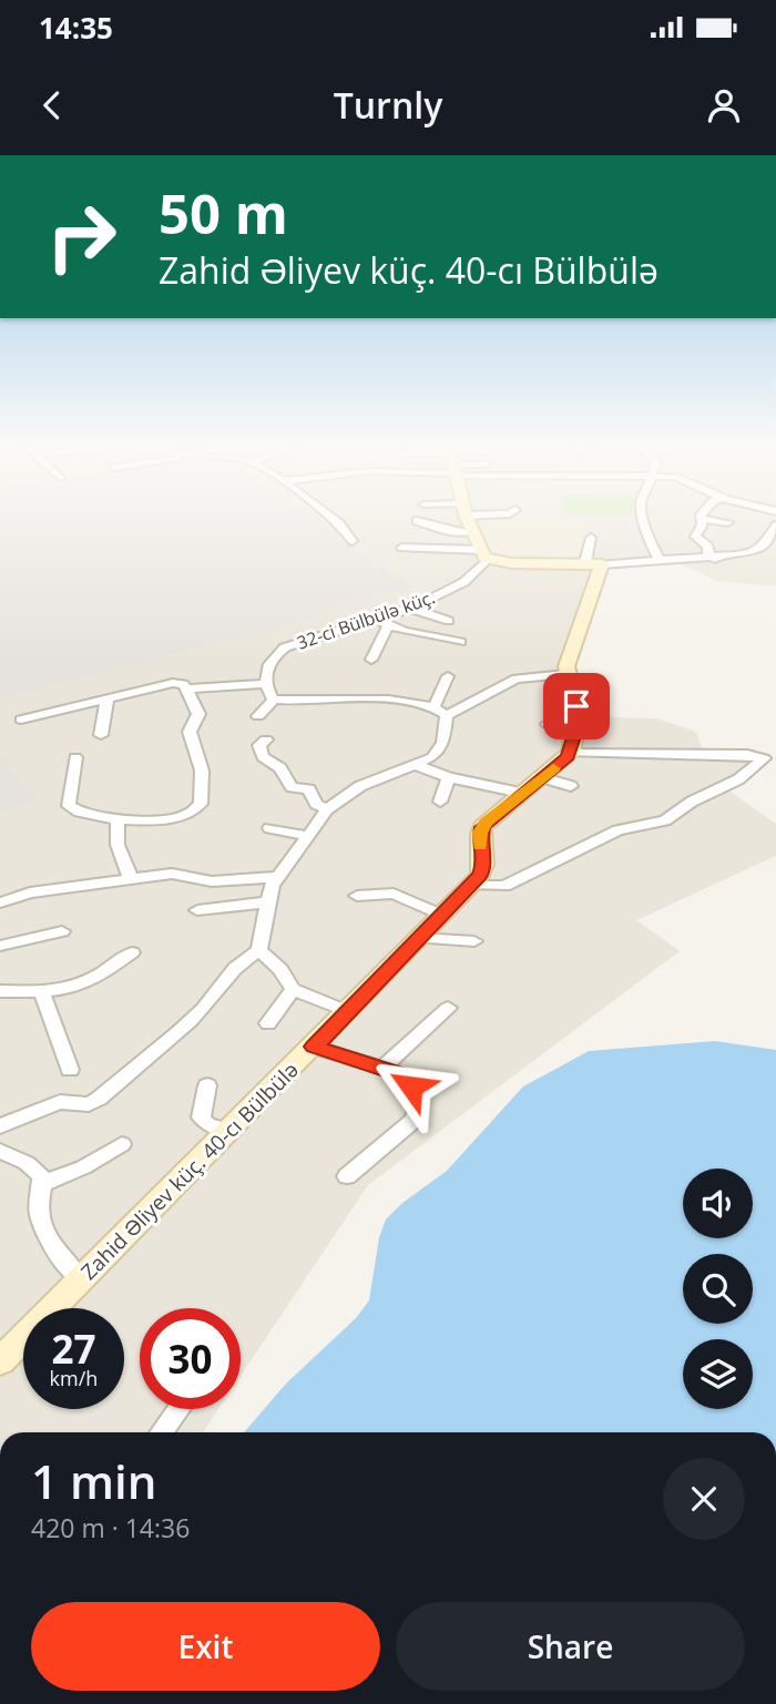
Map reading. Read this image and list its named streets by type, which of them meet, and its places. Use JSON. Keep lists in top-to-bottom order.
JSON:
{
  "streets": {
    "street": ["32-ci Bülbülə küç.", "Zahid Əliyev küç. 40-cı Bülbülə"]
  },
  "page": {
    "status": "14:35",
    "header": "Turnly",
    "turn": ["50 m", "Zahid Əliyev küç. 40-cı Bülbülə"],
    "speed": "27 km/h",
    "limit": "30",
    "heading": ["1 min", "420 m · 14:36"],
    "buttons": ["Exit", "Share"]
  }
}
